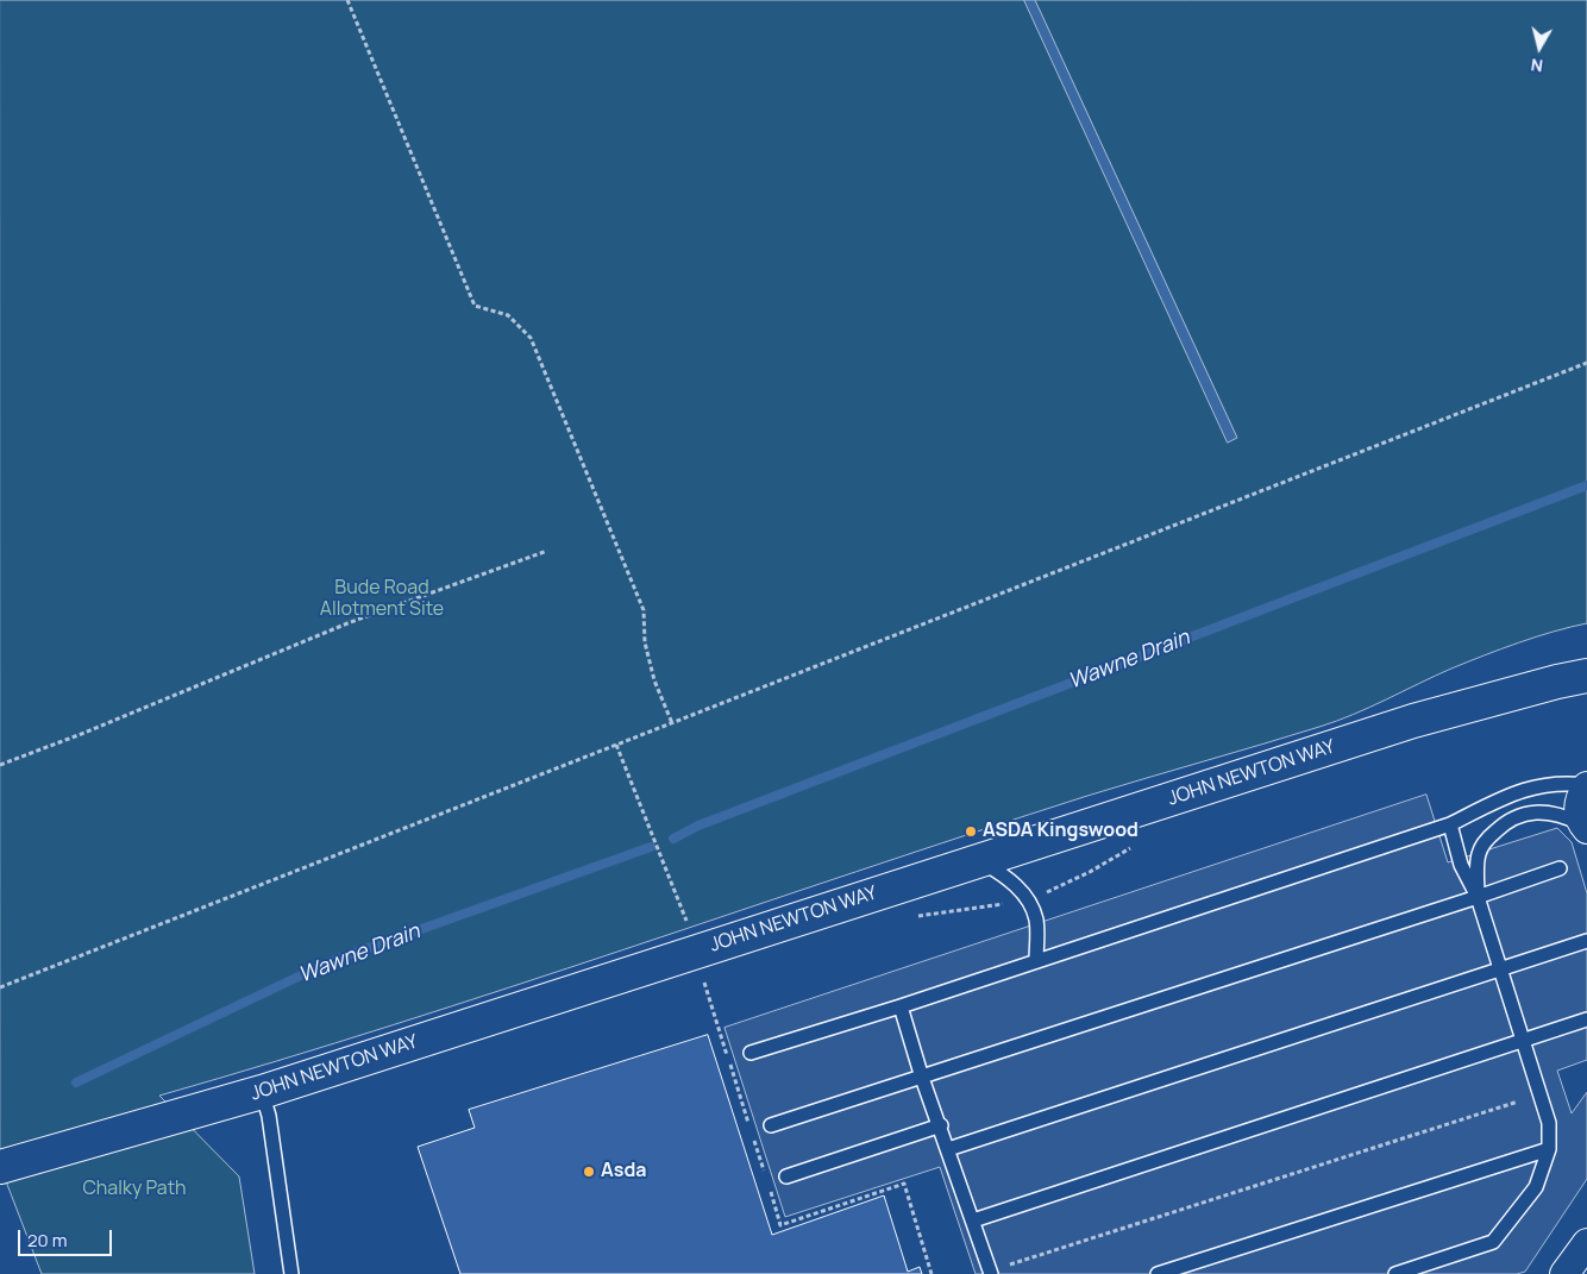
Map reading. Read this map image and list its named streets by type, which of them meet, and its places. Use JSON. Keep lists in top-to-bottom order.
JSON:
{
  "streets": {
    "street": ["JOHN NEWTON WAY"]
  },
  "water": ["Wawne Drain"],
  "parks": ["Bude Road Allotment Site", "Chalky Path"],
  "places": ["ASDA Kingswood", "Asda"],
  "scale_bar": "20 m",
  "north": "bottom"
}
